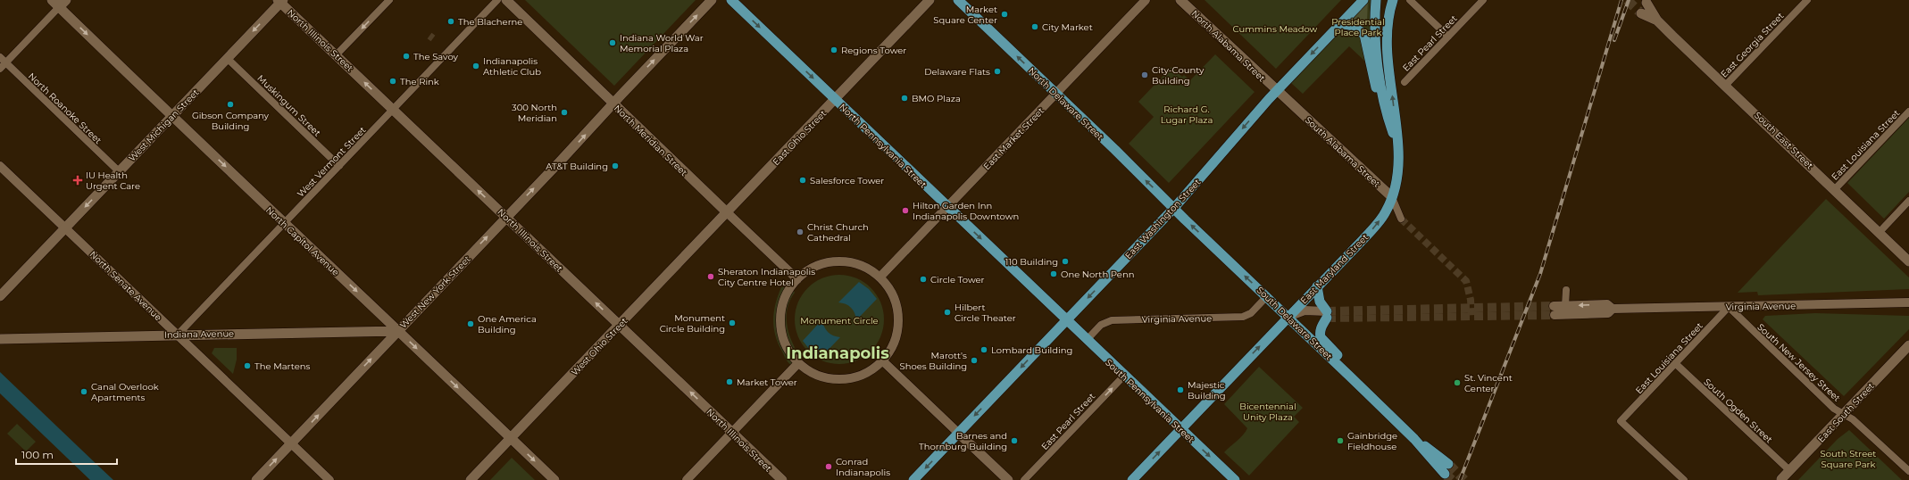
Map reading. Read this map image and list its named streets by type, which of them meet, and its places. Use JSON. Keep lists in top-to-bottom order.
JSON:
{
  "streets": {
    "main road": [
      "North Illinois Street",
      "North Alabama Street",
      "North Delaware Street",
      "West Michigan Street",
      "East Ohio Street",
      "North Meridian Street",
      "South East Street",
      "North Pennsylvania Street",
      "South Alabama Street",
      "East Washington Street",
      "North Capitol Avenue",
      "East Maryland Street",
      "West New York Street",
      "South Delaware Street",
      "Indiana Avenue",
      "West Ohio Street",
      "South Pennsylvania Street",
      "East South Street"
    ],
    "street": [
      "East Pearl Street",
      "East Georgia Street",
      "Muskingum Street",
      "North Roanoke Street",
      "East Market Street",
      "East Louisiana Street",
      "West Vermont Street",
      "North Senate Avenue",
      "Virginia Avenue",
      "South New Jersey Street",
      "South Ogden Street"
    ]
  },
  "crossings": [
    ["North Illinois Street", "West Michigan Street"],
    ["North Illinois Street", "West Vermont Street"],
    ["North Illinois Street", "West New York Street"],
    ["North Illinois Street", "West Ohio Street"],
    ["East Pearl Street", "South Pennsylvania Street"],
    ["East Georgia Street", "South East Street"],
    ["North Alabama Street", "South Alabama Street"],
    ["North Alabama Street", "East Washington Street"],
    ["North Delaware Street", "East Market Street"],
    ["North Delaware Street", "East Washington Street"],
    ["North Delaware Street", "South Delaware Street"],
    ["Muskingum Street", "West Michigan Street"],
    ["Muskingum Street", "West Vermont Street"],
    ["North Roanoke Street", "West Michigan Street"],
    ["West Michigan Street", "North Capitol Avenue"],
    ["West Michigan Street", "North Senate Avenue"],
    ["East Ohio Street", "North Meridian Street"],
    ["East Ohio Street", "North Pennsylvania Street"],
    ["East Ohio Street", "West Ohio Street"],
    ["East Market Street", "North Meridian Street"],
    ["East Market Street", "North Pennsylvania Street"],
    ["North Meridian Street", "West New York Street"],
    ["North Meridian Street", "West Ohio Street"],
    ["South East Street", "East Louisiana Street"],
    ["East Louisiana Street", "Virginia Avenue"],
    ["East Louisiana Street", "South New Jersey Street"],
    ["East Louisiana Street", "South Ogden Street"],
    ["North Pennsylvania Street", "East Washington Street"],
    ["North Pennsylvania Street", "South Pennsylvania Street"],
    ["South Alabama Street", "East Washington Street"],
    ["South Alabama Street", "East Maryland Street"],
    ["West Vermont Street", "North Capitol Avenue"],
    ["West Vermont Street", "North Senate Avenue"],
    ["West Vermont Street", "Indiana Avenue"],
    ["East Washington Street", "South Delaware Street"],
    ["East Washington Street", "South Pennsylvania Street"],
    ["North Capitol Avenue", "West New York Street"],
    ["North Capitol Avenue", "Indiana Avenue"],
    ["North Capitol Avenue", "West Ohio Street"],
    ["East Maryland Street", "South Delaware Street"],
    ["East Maryland Street", "South Pennsylvania Street"],
    ["North Senate Avenue", "West New York Street"],
    ["North Senate Avenue", "Indiana Avenue"],
    ["West New York Street", "Indiana Avenue"],
    ["Virginia Avenue", "South Delaware Street"],
    ["Virginia Avenue", "South New Jersey Street"],
    ["Virginia Avenue", "South Pennsylvania Street"],
    ["South New Jersey Street", "East South Street"],
    ["South Ogden Street", "East South Street"]
  ],
  "one_way": [
    "North Illinois Street",
    "East Pearl Street",
    "North Delaware Street",
    "West Michigan Street",
    "North Pennsylvania Street",
    "East Washington Street",
    "North Capitol Avenue",
    "East Maryland Street",
    "West New York Street"
  ],
  "districts": ["Indianapolis"],
  "parks": [
    "Presidential Place Park",
    "Cummins Meadow",
    "Richard G. Lugar Plaza",
    "Monument Circle",
    "Bicentennial Unity Plaza",
    "South Street Square Park"
  ],
  "places": {
    "other": [
      "Market Square Center",
      "The Blacherne",
      "City Market",
      "Indiana World War Memorial Plaza",
      "Regions Tower",
      "The Savoy",
      "Indianapolis Athletic Club",
      "Delaware Flats",
      "City-County Building",
      "The Rink",
      "BMO Plaza",
      "Gibson Company Building",
      "300 North Meridian",
      "AT&T Building",
      "Salesforce Tower",
      "Hilton Garden Inn Indianapolis Downtown",
      "Christ Church Cathedral",
      "110 Building",
      "One North Penn",
      "Sheraton Indianapolis City Centre Hotel",
      "Circle Tower",
      "Hilbert Circle Theater",
      "Monument Circle Building",
      "One America Building",
      "Lombard Building",
      "Marott's Shoes Building",
      "The Martens",
      "Market Tower",
      "St. Vincent Center",
      "Majestic Building",
      "Canal Overlook Apartments",
      "Barnes and Thornburg Building",
      "Gainbridge Fieldhouse",
      "Conrad Indianapolis"
    ],
    "health": ["IU Health Urgent Care"]
  },
  "scale_bar": "100 m"
}
